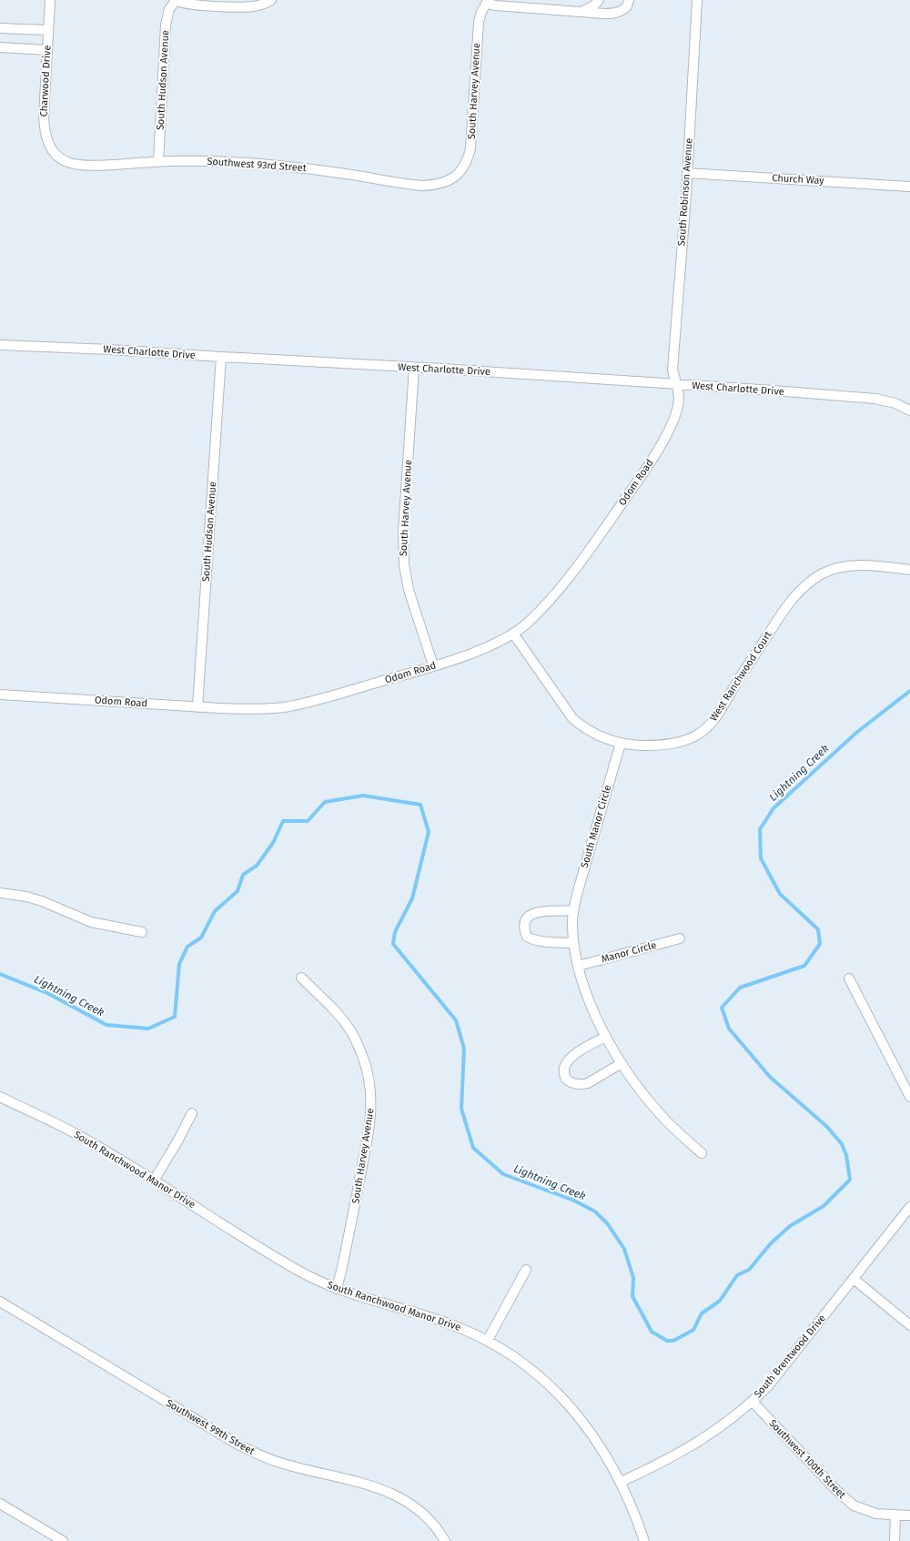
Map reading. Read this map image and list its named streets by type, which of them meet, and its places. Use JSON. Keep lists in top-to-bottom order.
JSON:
{
  "streets": {
    "street": [
      "South Hudson Avenue",
      "Charwood Drive",
      "South Harvey Avenue",
      "Southwest 93rd Street",
      "Church Way",
      "South Robinson Avenue",
      "West Charlotte Drive",
      "Odom Road",
      "West Ranchwood Court",
      "South Manor Circle",
      "Manor Circle",
      "South Ranchwood Manor Drive",
      "South Brentwood Drive",
      "Southwest 99th Street",
      "Southwest 100th Street"
    ]
  },
  "crossings": [
    ["South Hudson Avenue", "Southwest 93rd Street"],
    ["South Hudson Avenue", "West Charlotte Drive"],
    ["South Hudson Avenue", "Odom Road"],
    ["Charwood Drive", "Southwest 93rd Street"],
    ["South Harvey Avenue", "Southwest 93rd Street"],
    ["South Harvey Avenue", "West Charlotte Drive"],
    ["South Harvey Avenue", "Odom Road"],
    ["South Harvey Avenue", "South Ranchwood Manor Drive"],
    ["Church Way", "South Robinson Avenue"],
    ["South Robinson Avenue", "West Charlotte Drive"],
    ["South Robinson Avenue", "Odom Road"],
    ["West Charlotte Drive", "Odom Road"],
    ["Odom Road", "West Ranchwood Court"],
    ["West Ranchwood Court", "South Manor Circle"],
    ["South Manor Circle", "Manor Circle"],
    ["South Ranchwood Manor Drive", "South Brentwood Drive"],
    ["South Brentwood Drive", "Southwest 100th Street"]
  ],
  "water": ["Lightning Creek"]
}
